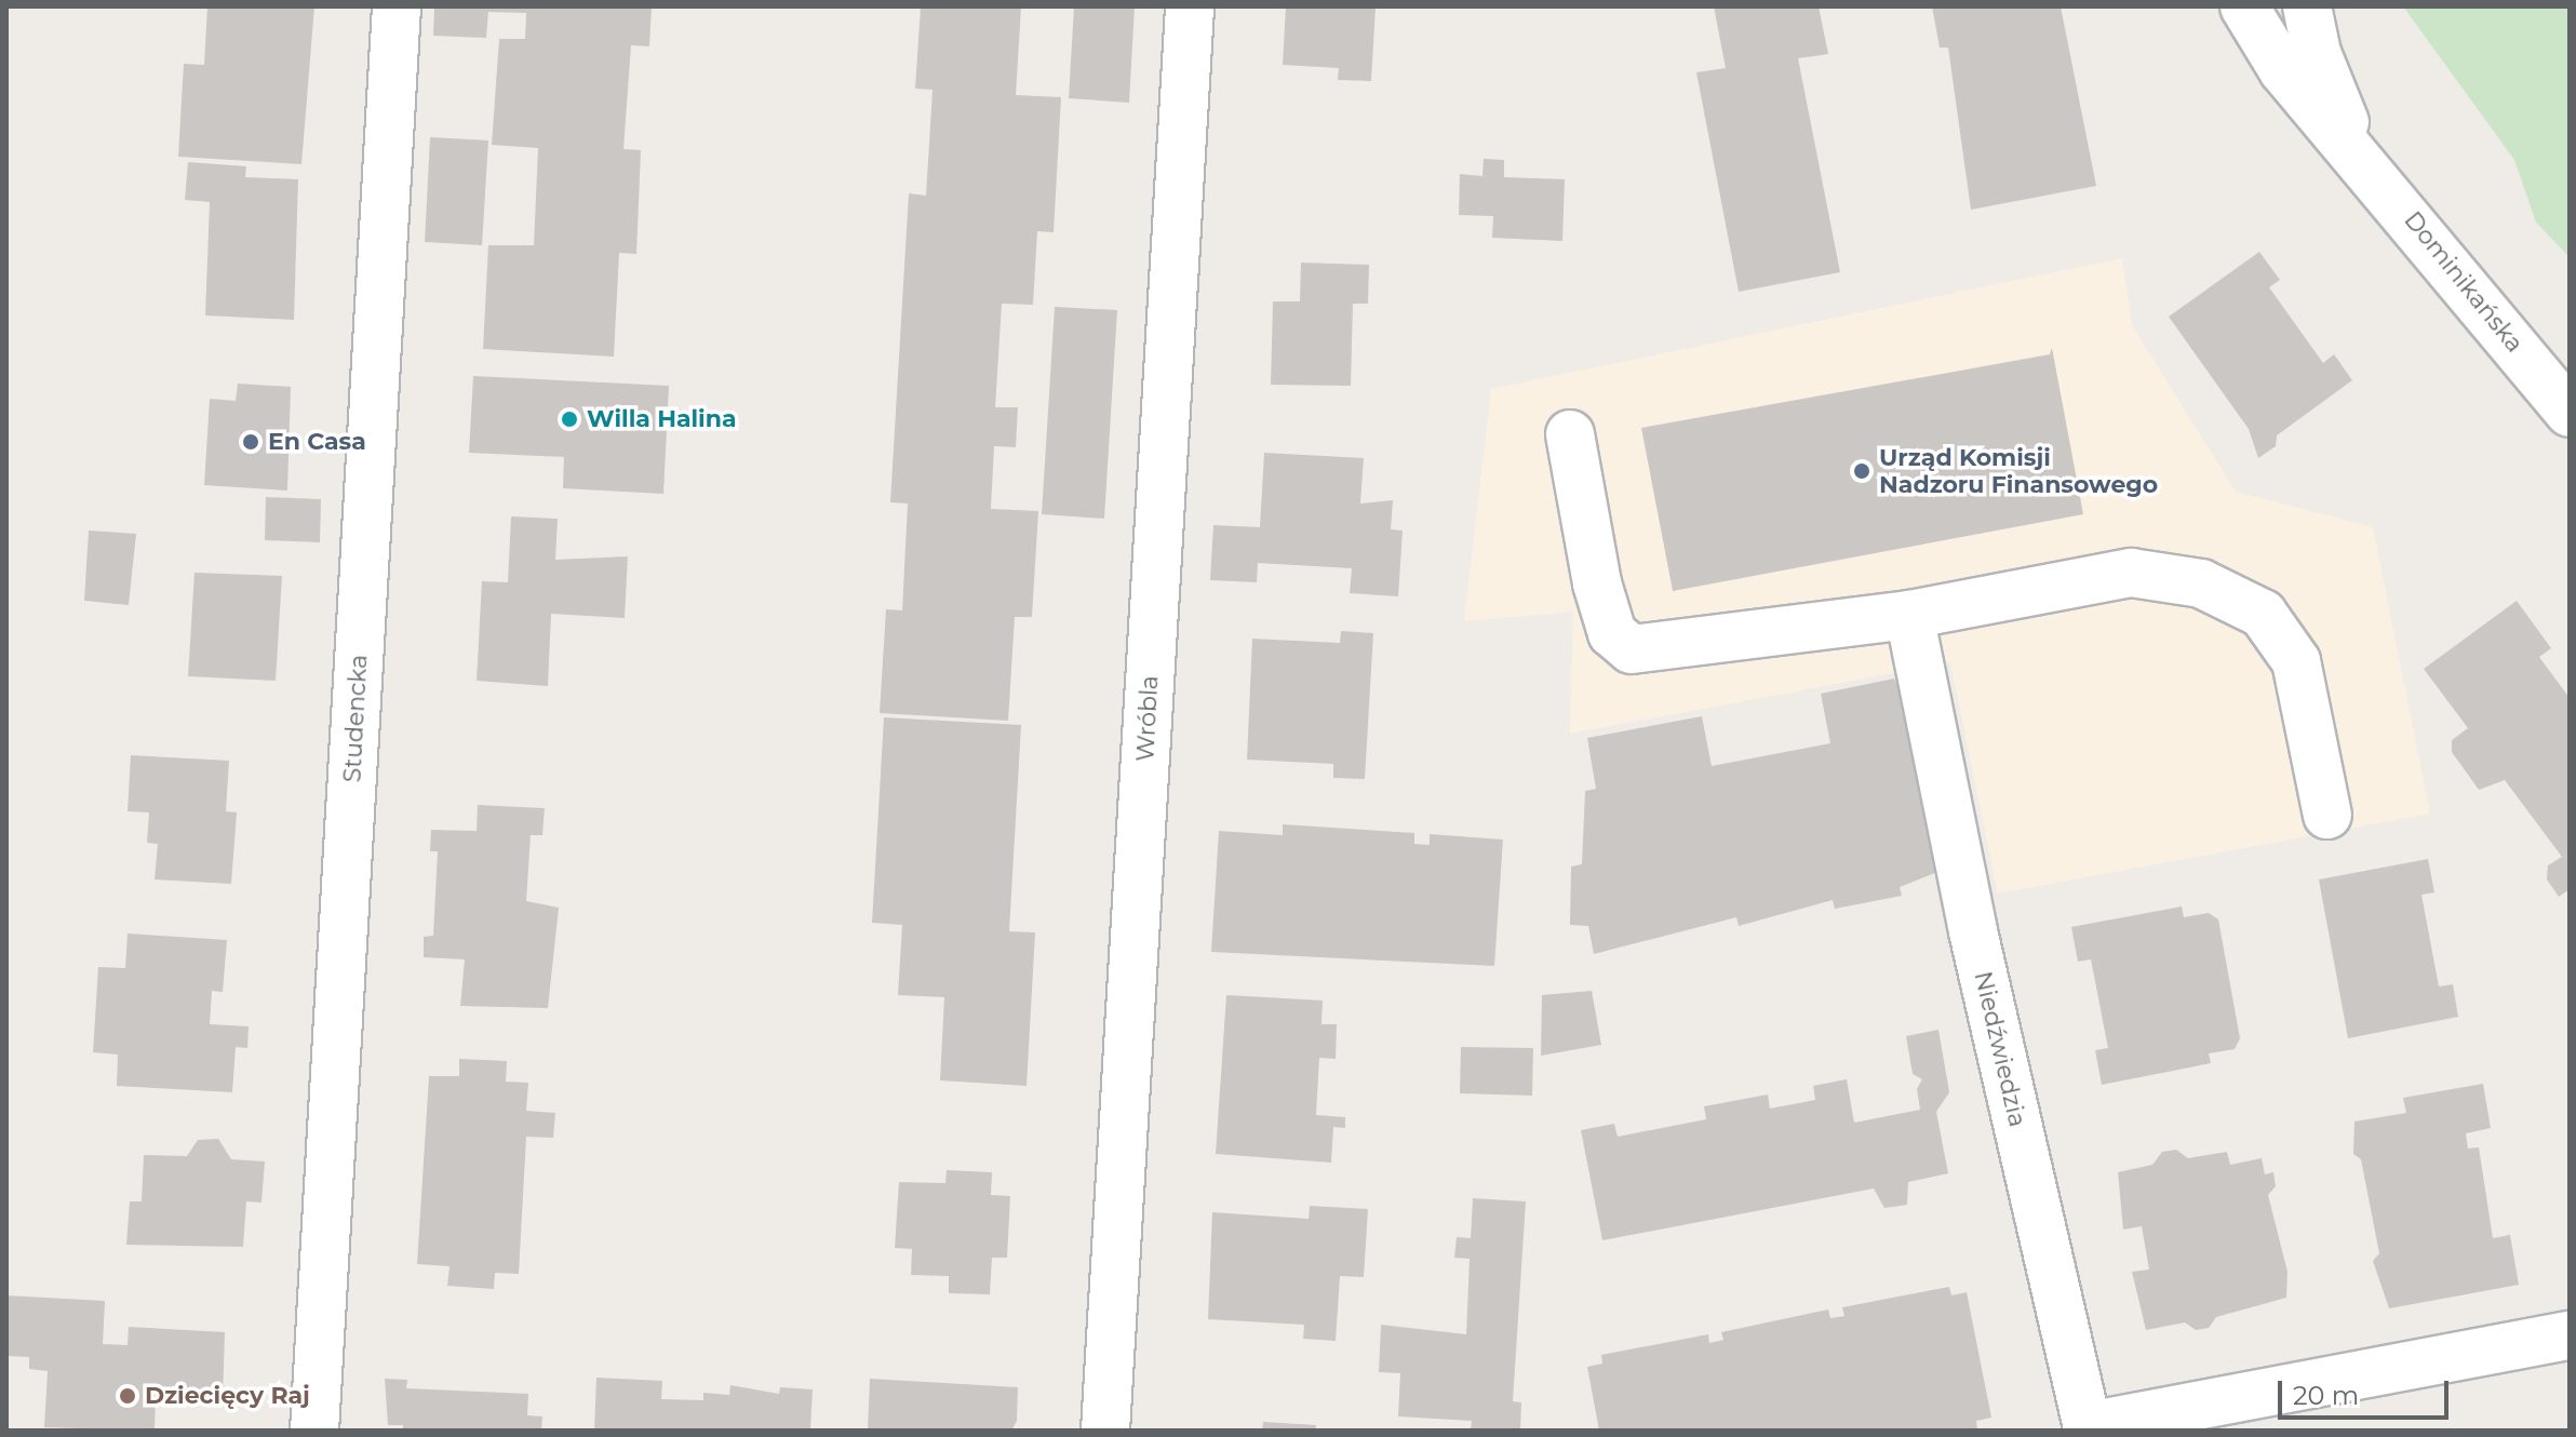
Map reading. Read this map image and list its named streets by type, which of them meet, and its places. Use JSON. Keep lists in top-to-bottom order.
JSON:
{
  "streets": {
    "street": [
      "Dominikańska",
      "Studencka",
      "Wróbla",
      "Niedźwiedzia"
    ]
  },
  "places": [
    "Willa Halina",
    "En Casa",
    "Urząd Komisji Nadzoru Finansowego",
    "Dziecięcy Raj"
  ],
  "scale_bar": "20 m"
}
